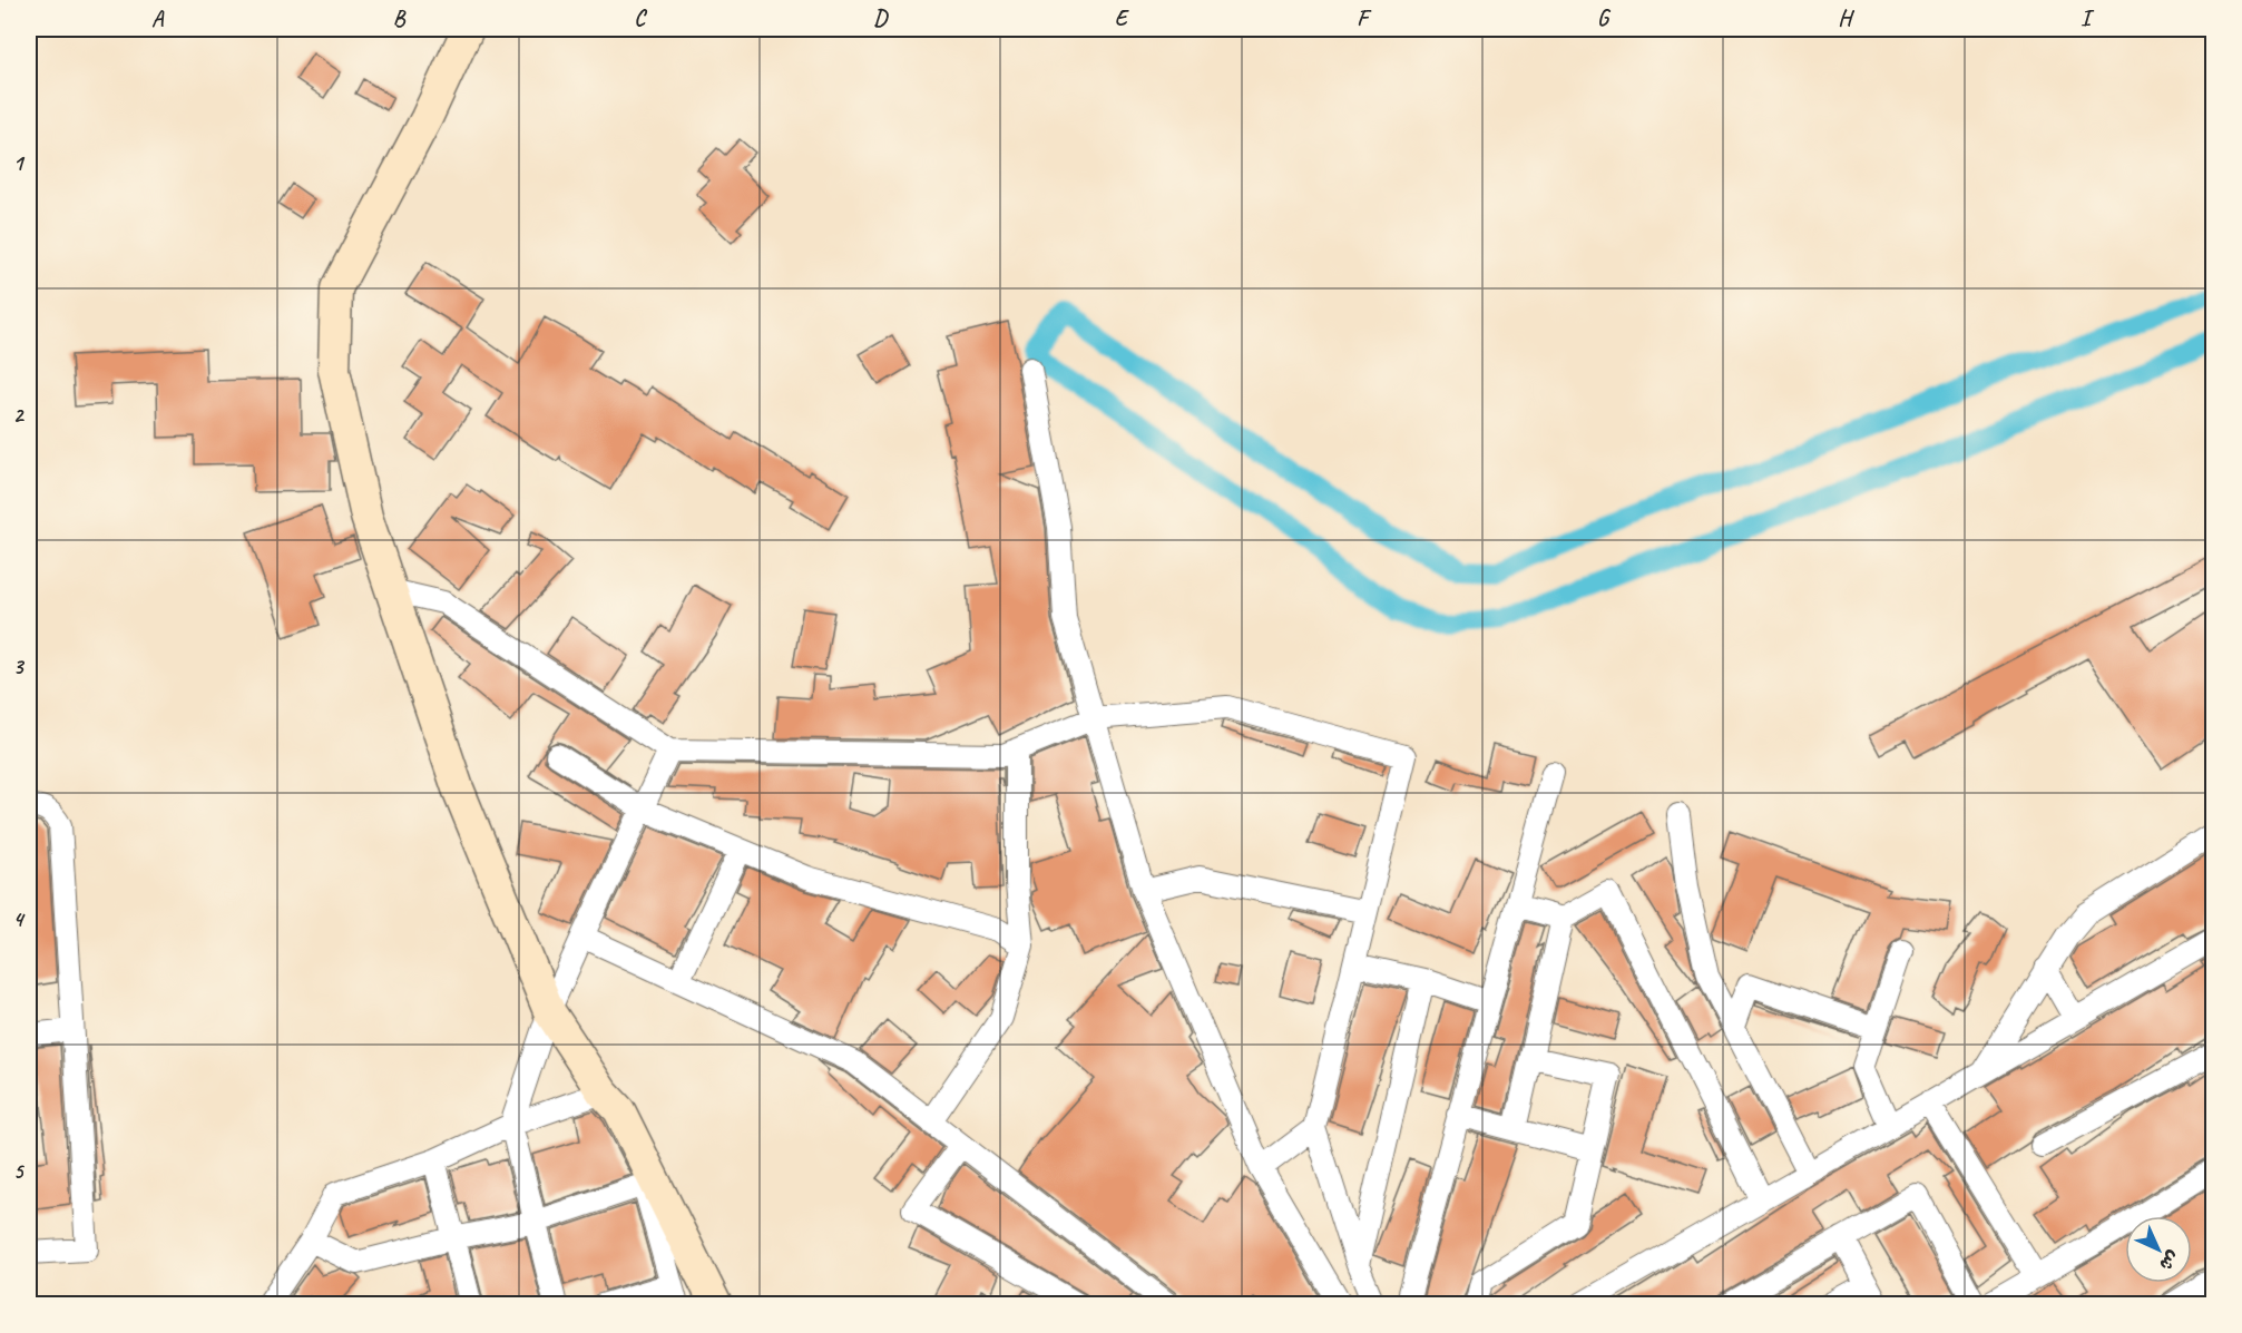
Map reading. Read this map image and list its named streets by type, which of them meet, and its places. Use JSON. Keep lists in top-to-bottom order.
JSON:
{
  "north": "bottom right",
  "grid": {
    "columns": [
      "A",
      "B",
      "C",
      "D",
      "E",
      "F",
      "G",
      "H",
      "I"
    ],
    "rows": [
      "1",
      "2",
      "3",
      "4",
      "5"
    ]
  }
}
